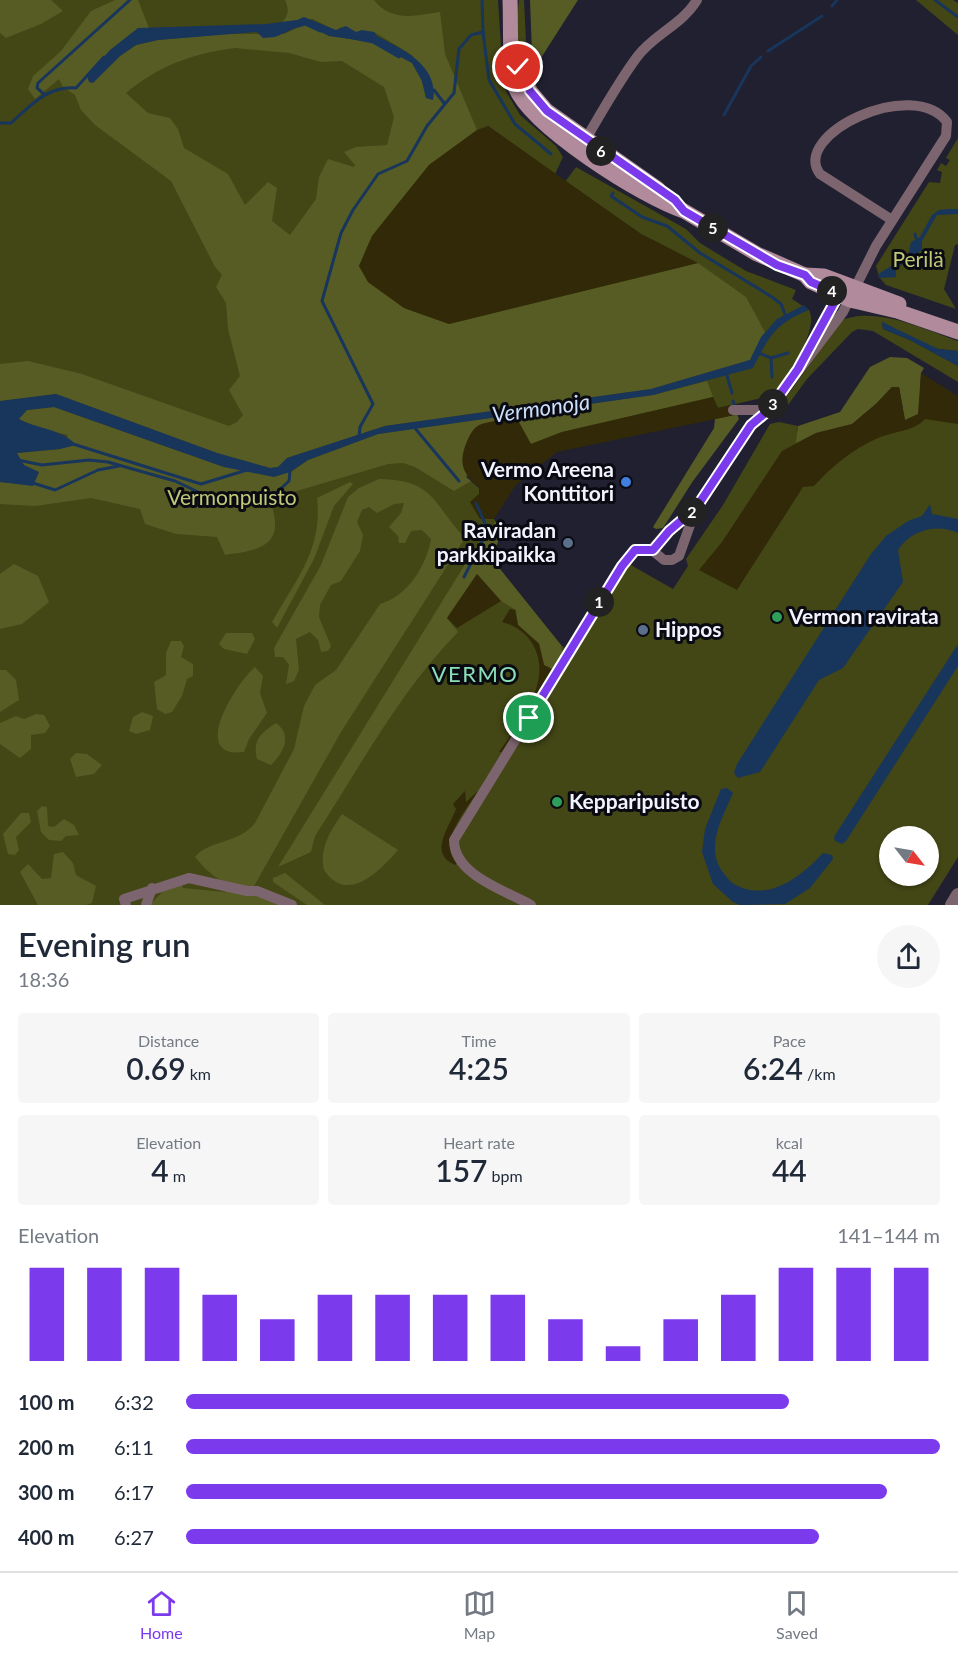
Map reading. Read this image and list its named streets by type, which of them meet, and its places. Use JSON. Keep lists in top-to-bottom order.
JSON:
{
  "districts": ["VERMO"],
  "water": ["Vermonoja"],
  "parks": ["Perilä", "Vermonpuisto"],
  "places": [
    "Vermo Areena Konttitori",
    "Raviradan parkkipaikka",
    "Vermon ravirata",
    "Hippos",
    "Kepparipuisto"
  ],
  "north": "bottom right",
  "page": {
    "pins": [
      "6",
      "5",
      "4",
      "3",
      "2",
      "1"
    ],
    "heading": ["Evening run", "18:36"],
    "stats": [
      ["Distance", "0.69 km"],
      ["Time", "4:25"],
      ["Pace", "6:24 /km"],
      ["Elevation", "4 m"],
      ["Heart rate", "157 bpm"],
      ["kcal", "44"]
    ],
    "chart": ["Elevation", "141–144 m"],
    "list": [
      {
        "name": "100 m",
        "note": "6:32"
      },
      {
        "name": "200 m",
        "note": "6:11"
      },
      {
        "name": "300 m",
        "note": "6:17"
      },
      {
        "name": "400 m",
        "note": "6:27"
      }
    ],
    "tabs": ["Home", "Map", "Saved"]
  }
}
